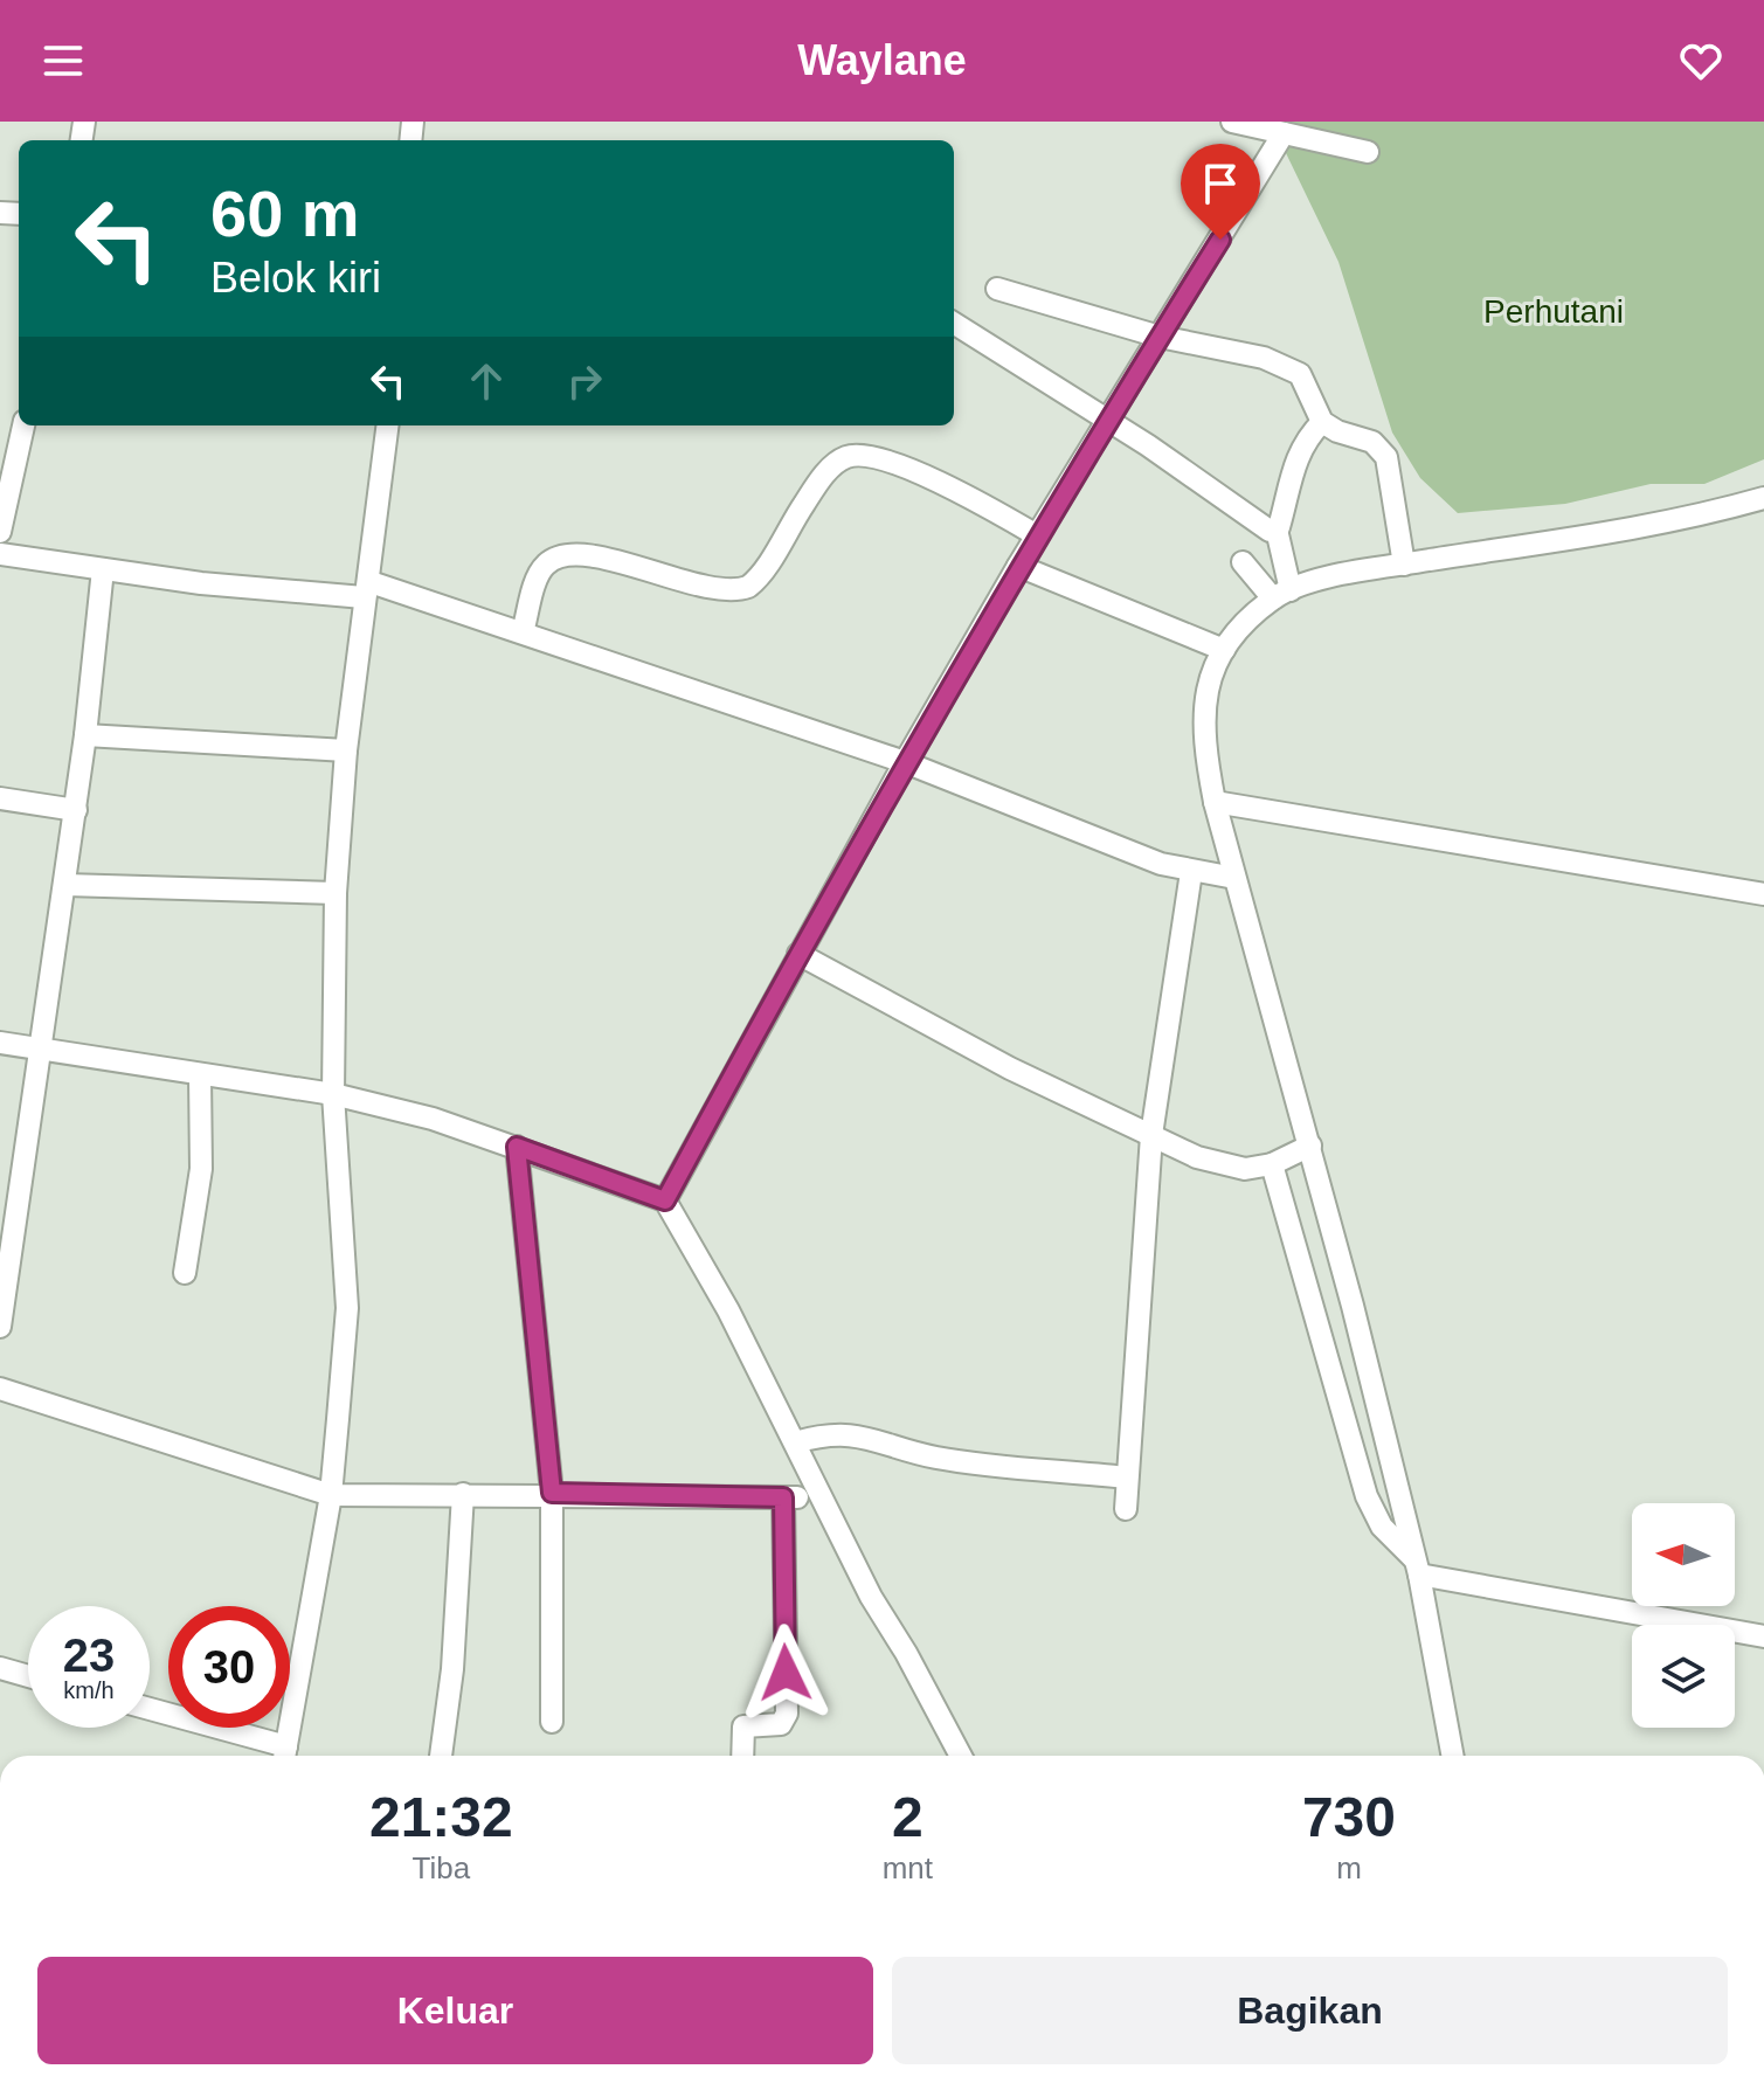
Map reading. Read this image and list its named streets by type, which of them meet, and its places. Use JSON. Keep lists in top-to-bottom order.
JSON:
{
  "parks": ["Perhutani"],
  "north": "left",
  "page": {
    "header": "Waylane",
    "turn": ["60 m", "Belok kiri"],
    "speed": "23 km/h",
    "limit": "30",
    "eta": [
      "21:32",
      "Tiba",
      "2",
      "mnt",
      "730",
      "m"
    ],
    "buttons": ["Keluar", "Bagikan"]
  }
}
